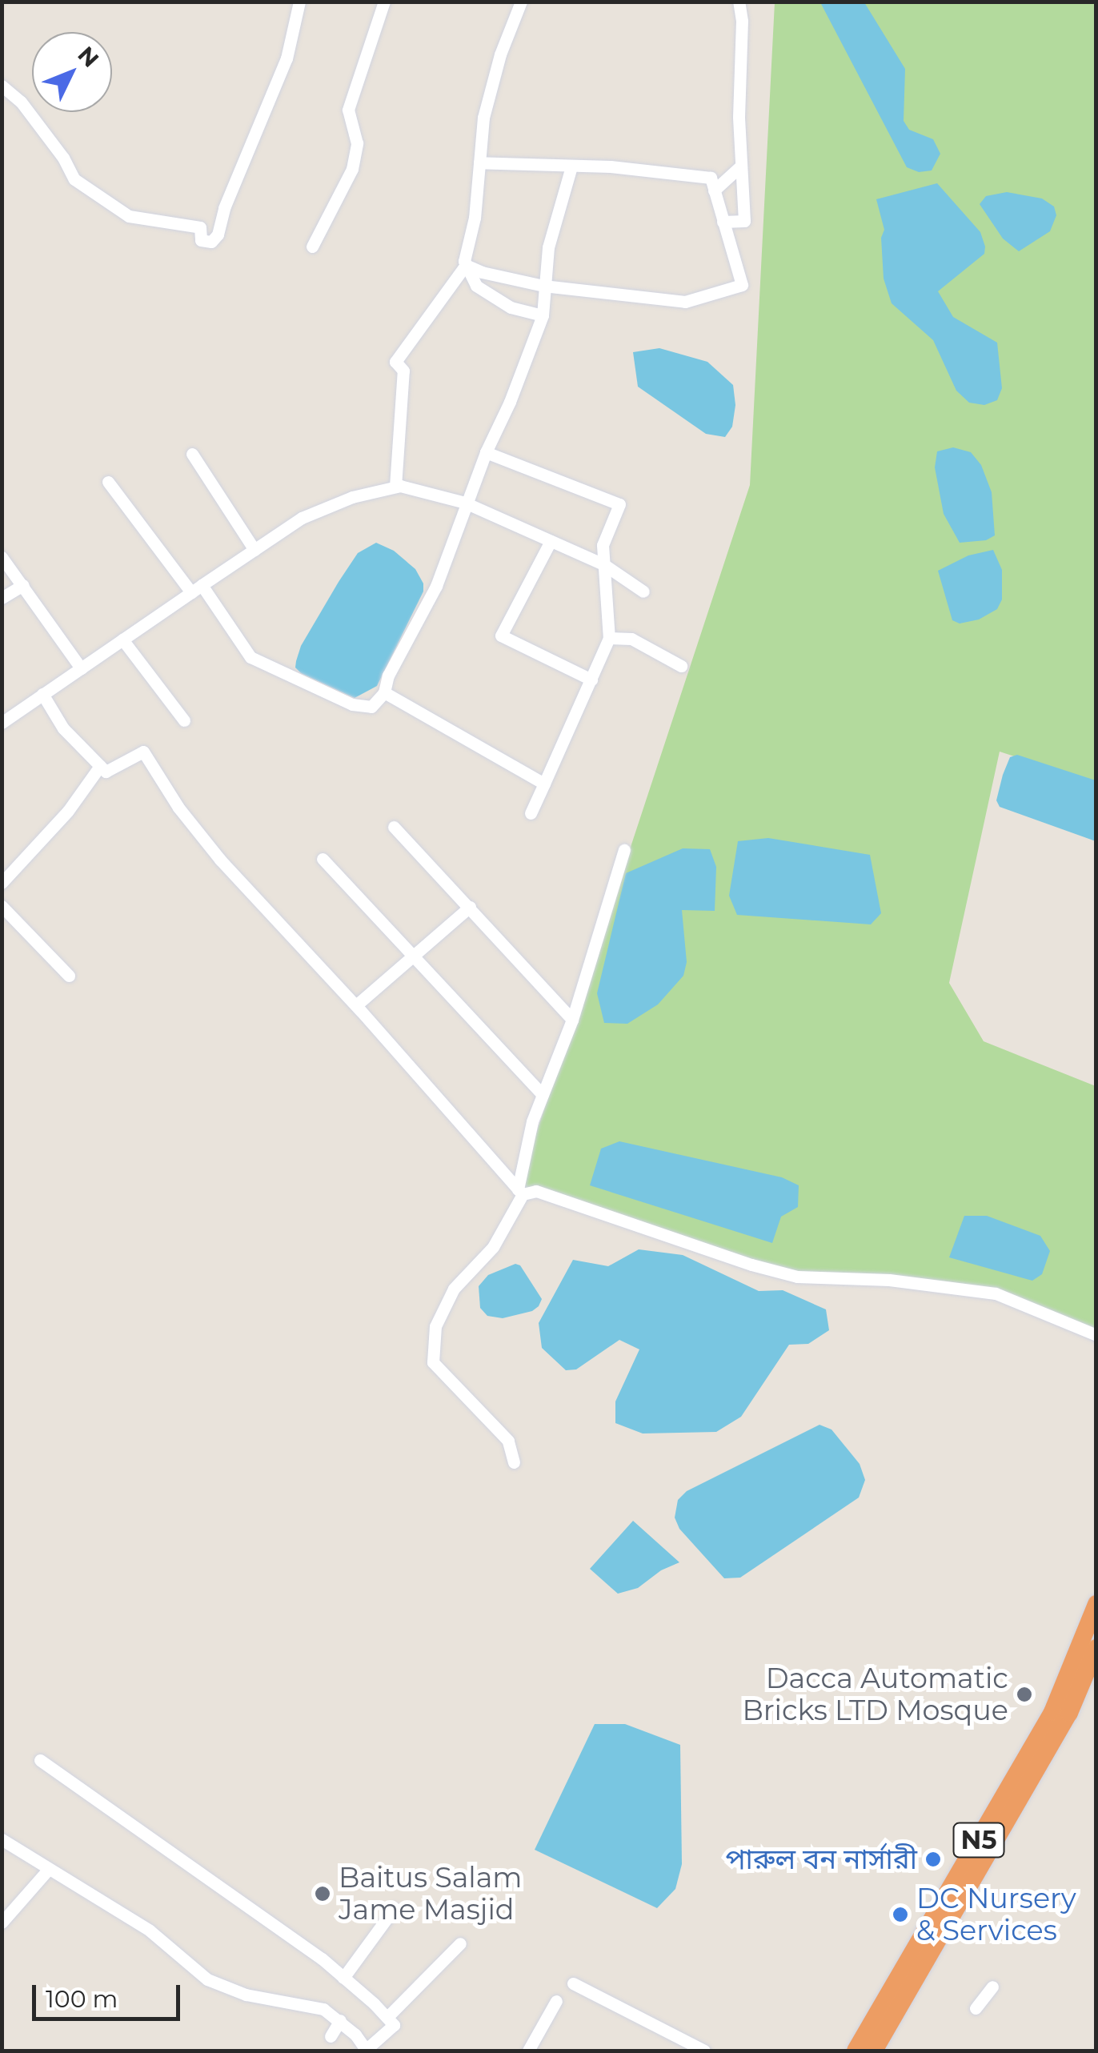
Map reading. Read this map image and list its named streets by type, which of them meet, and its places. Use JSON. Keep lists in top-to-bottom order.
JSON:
{
  "streets": {
    "highway": ["N5"]
  },
  "places": [
    "Dacca Automatic Bricks LTD Mosque",
    "পারুল বন নার্সারী",
    "Baitus Salam Jame Masjid",
    "DC Nursery & Services"
  ],
  "scale_bar": "100 m",
  "north": "top right"
}
